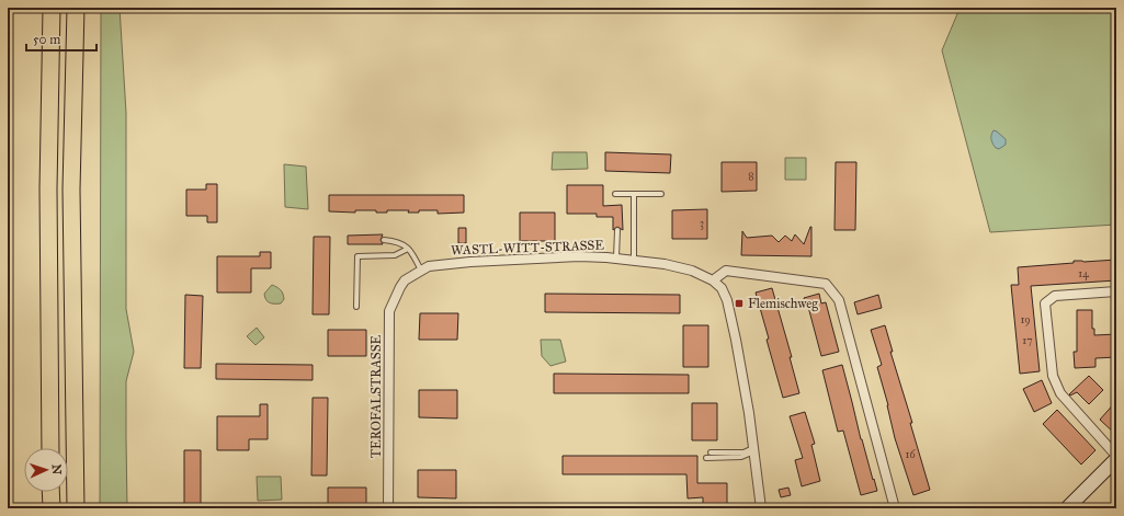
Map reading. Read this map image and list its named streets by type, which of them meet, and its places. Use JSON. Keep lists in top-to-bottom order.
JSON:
{
  "streets": {
    "street": ["WASTL-WITT-STRASSE", "TEROFALSTRASSE"]
  },
  "crossings": [
    ["WASTL-WITT-STRASSE", "TEROFALSTRASSE"]
  ],
  "places": {
    "transit": ["Flemischweg"]
  },
  "house_numbers": [
    "8",
    "3",
    "14",
    "19",
    "17",
    "16"
  ],
  "scale_bar": "50 m",
  "north": "right"
}
